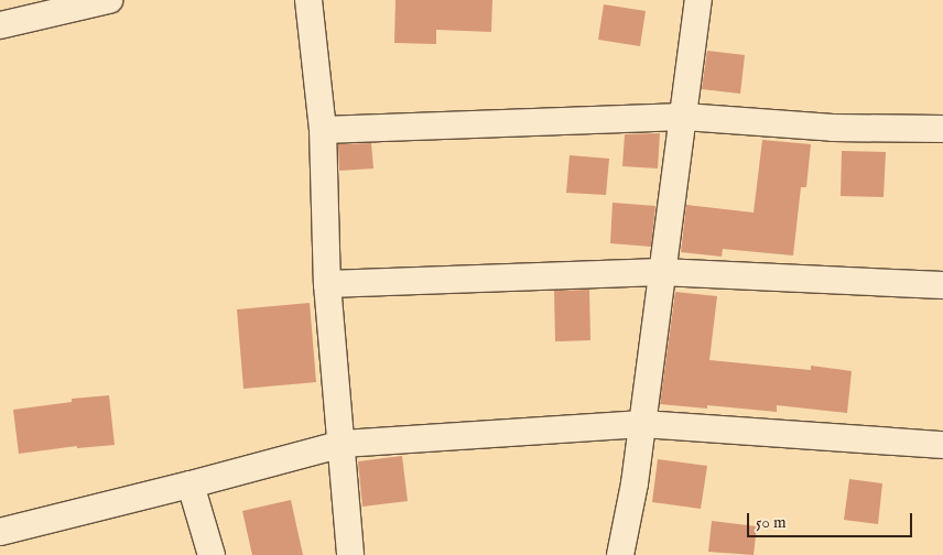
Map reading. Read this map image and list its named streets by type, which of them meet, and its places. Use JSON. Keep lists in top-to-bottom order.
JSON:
{
  "scale_bar": "50 m"
}
